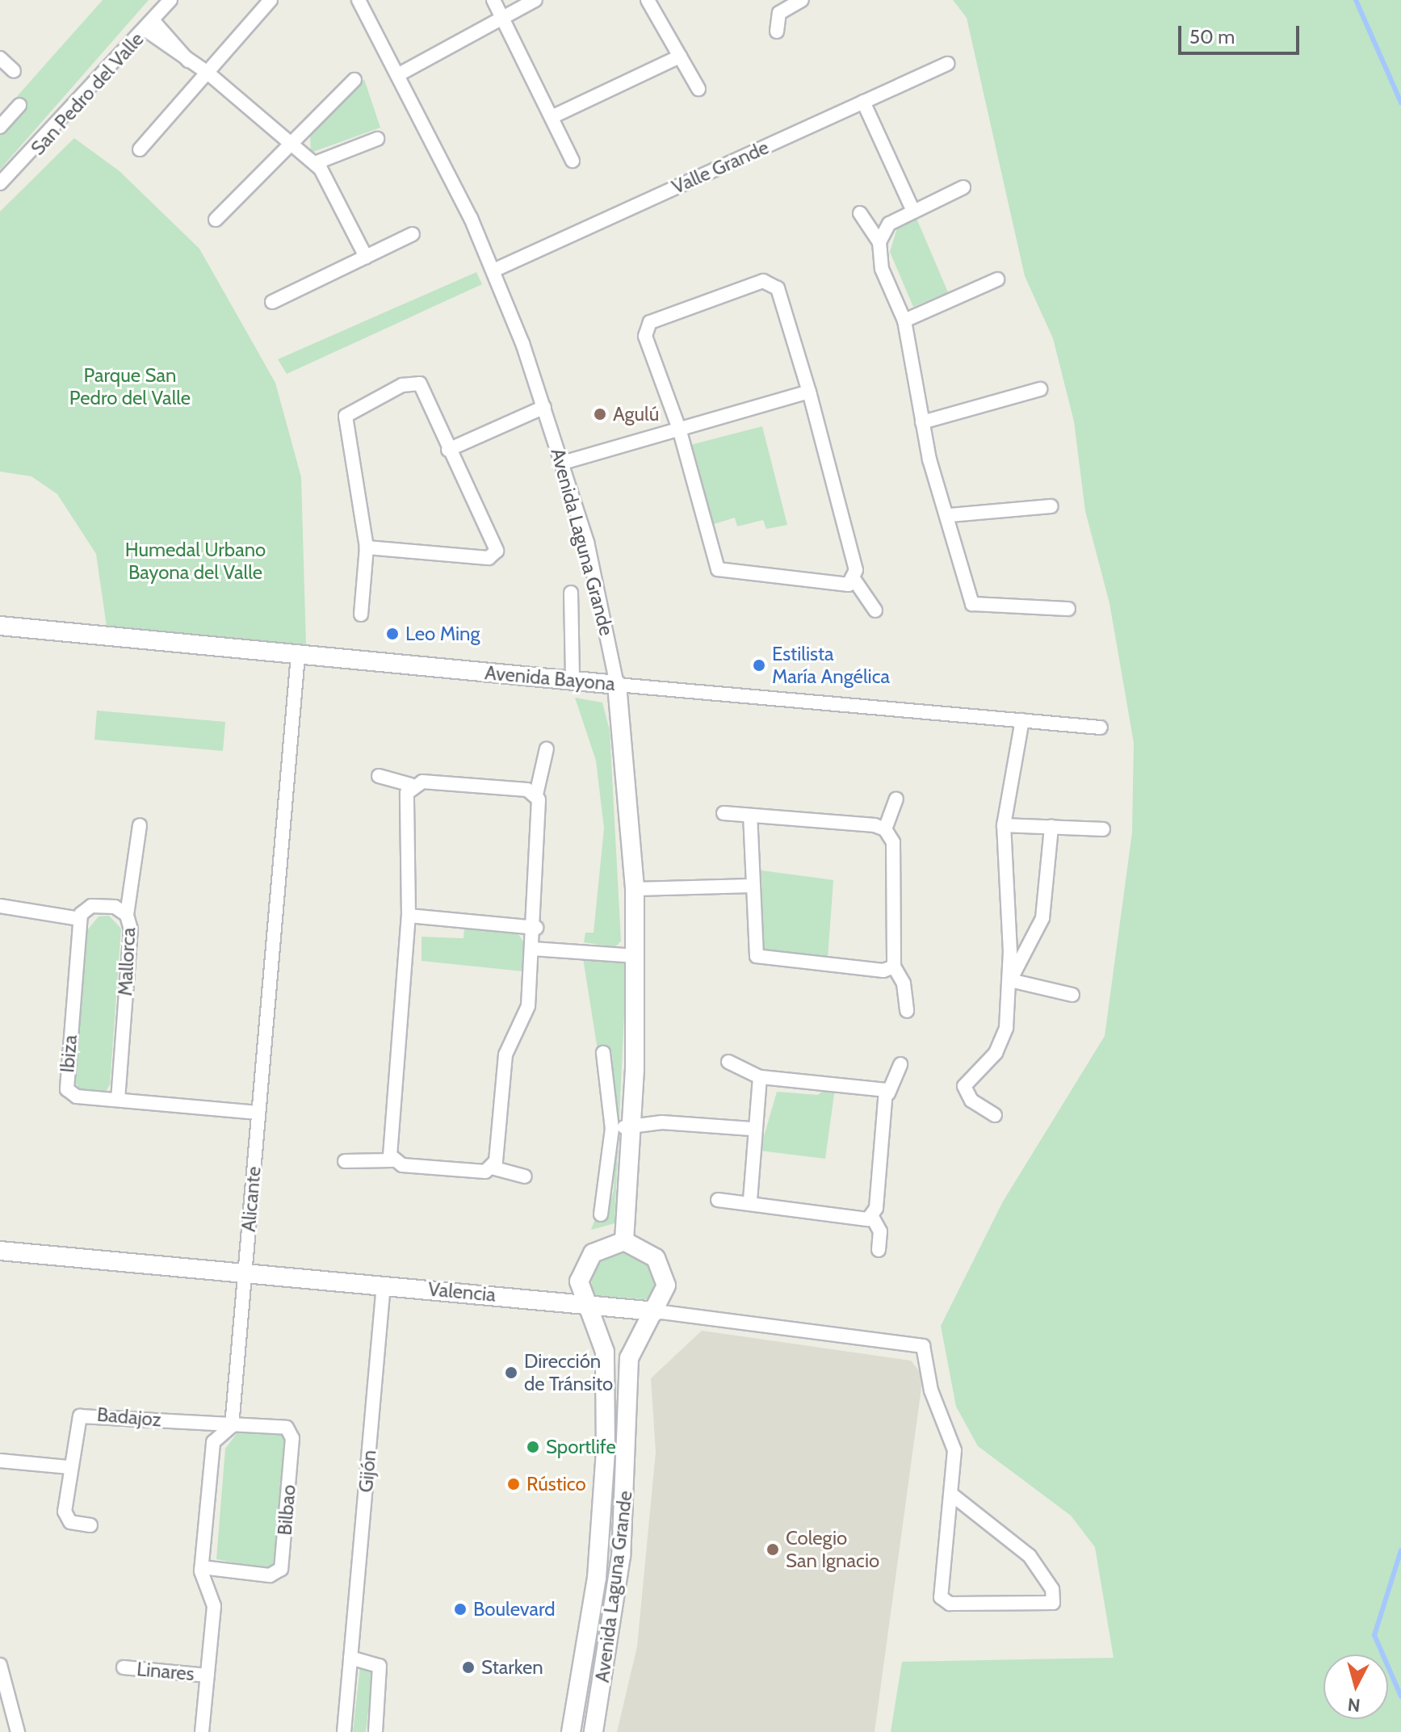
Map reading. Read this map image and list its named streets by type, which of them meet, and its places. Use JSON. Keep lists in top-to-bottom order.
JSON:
{
  "streets": {
    "main road": ["Avenida Laguna Grande", "Avenida Bayona", "Valencia"],
    "street": [
      "San Pedro del Valle",
      "Valle Grande",
      "Mallorca",
      "Ibiza",
      "Alicante",
      "Badajoz",
      "Gijón",
      "Bilbao",
      "Linares"
    ]
  },
  "crossings": [
    ["Valle Grande", "Avenida Laguna Grande"],
    ["Avenida Laguna Grande", "Avenida Bayona"],
    ["Avenida Laguna Grande", "Valencia"],
    ["Avenida Bayona", "Alicante"],
    ["Mallorca", "Ibiza"],
    ["Ibiza", "Alicante"],
    ["Alicante", "Valencia"],
    ["Alicante", "Badajoz"],
    ["Alicante", "Bilbao"],
    ["Valencia", "Gijón"],
    ["Badajoz", "Bilbao"]
  ],
  "parks": ["Parque San Pedro del Valle", "Humedal Urbano Bayona del Valle"],
  "places": [
    "Agulú",
    "Leo Ming",
    "Estilista María Angélica",
    "Dirección de Tránsito",
    "Sportlife",
    "Rústico",
    "Colegio San Ignacio",
    "Boulevard",
    "Starken"
  ],
  "scale_bar": "50 m",
  "north": "bottom"
}
